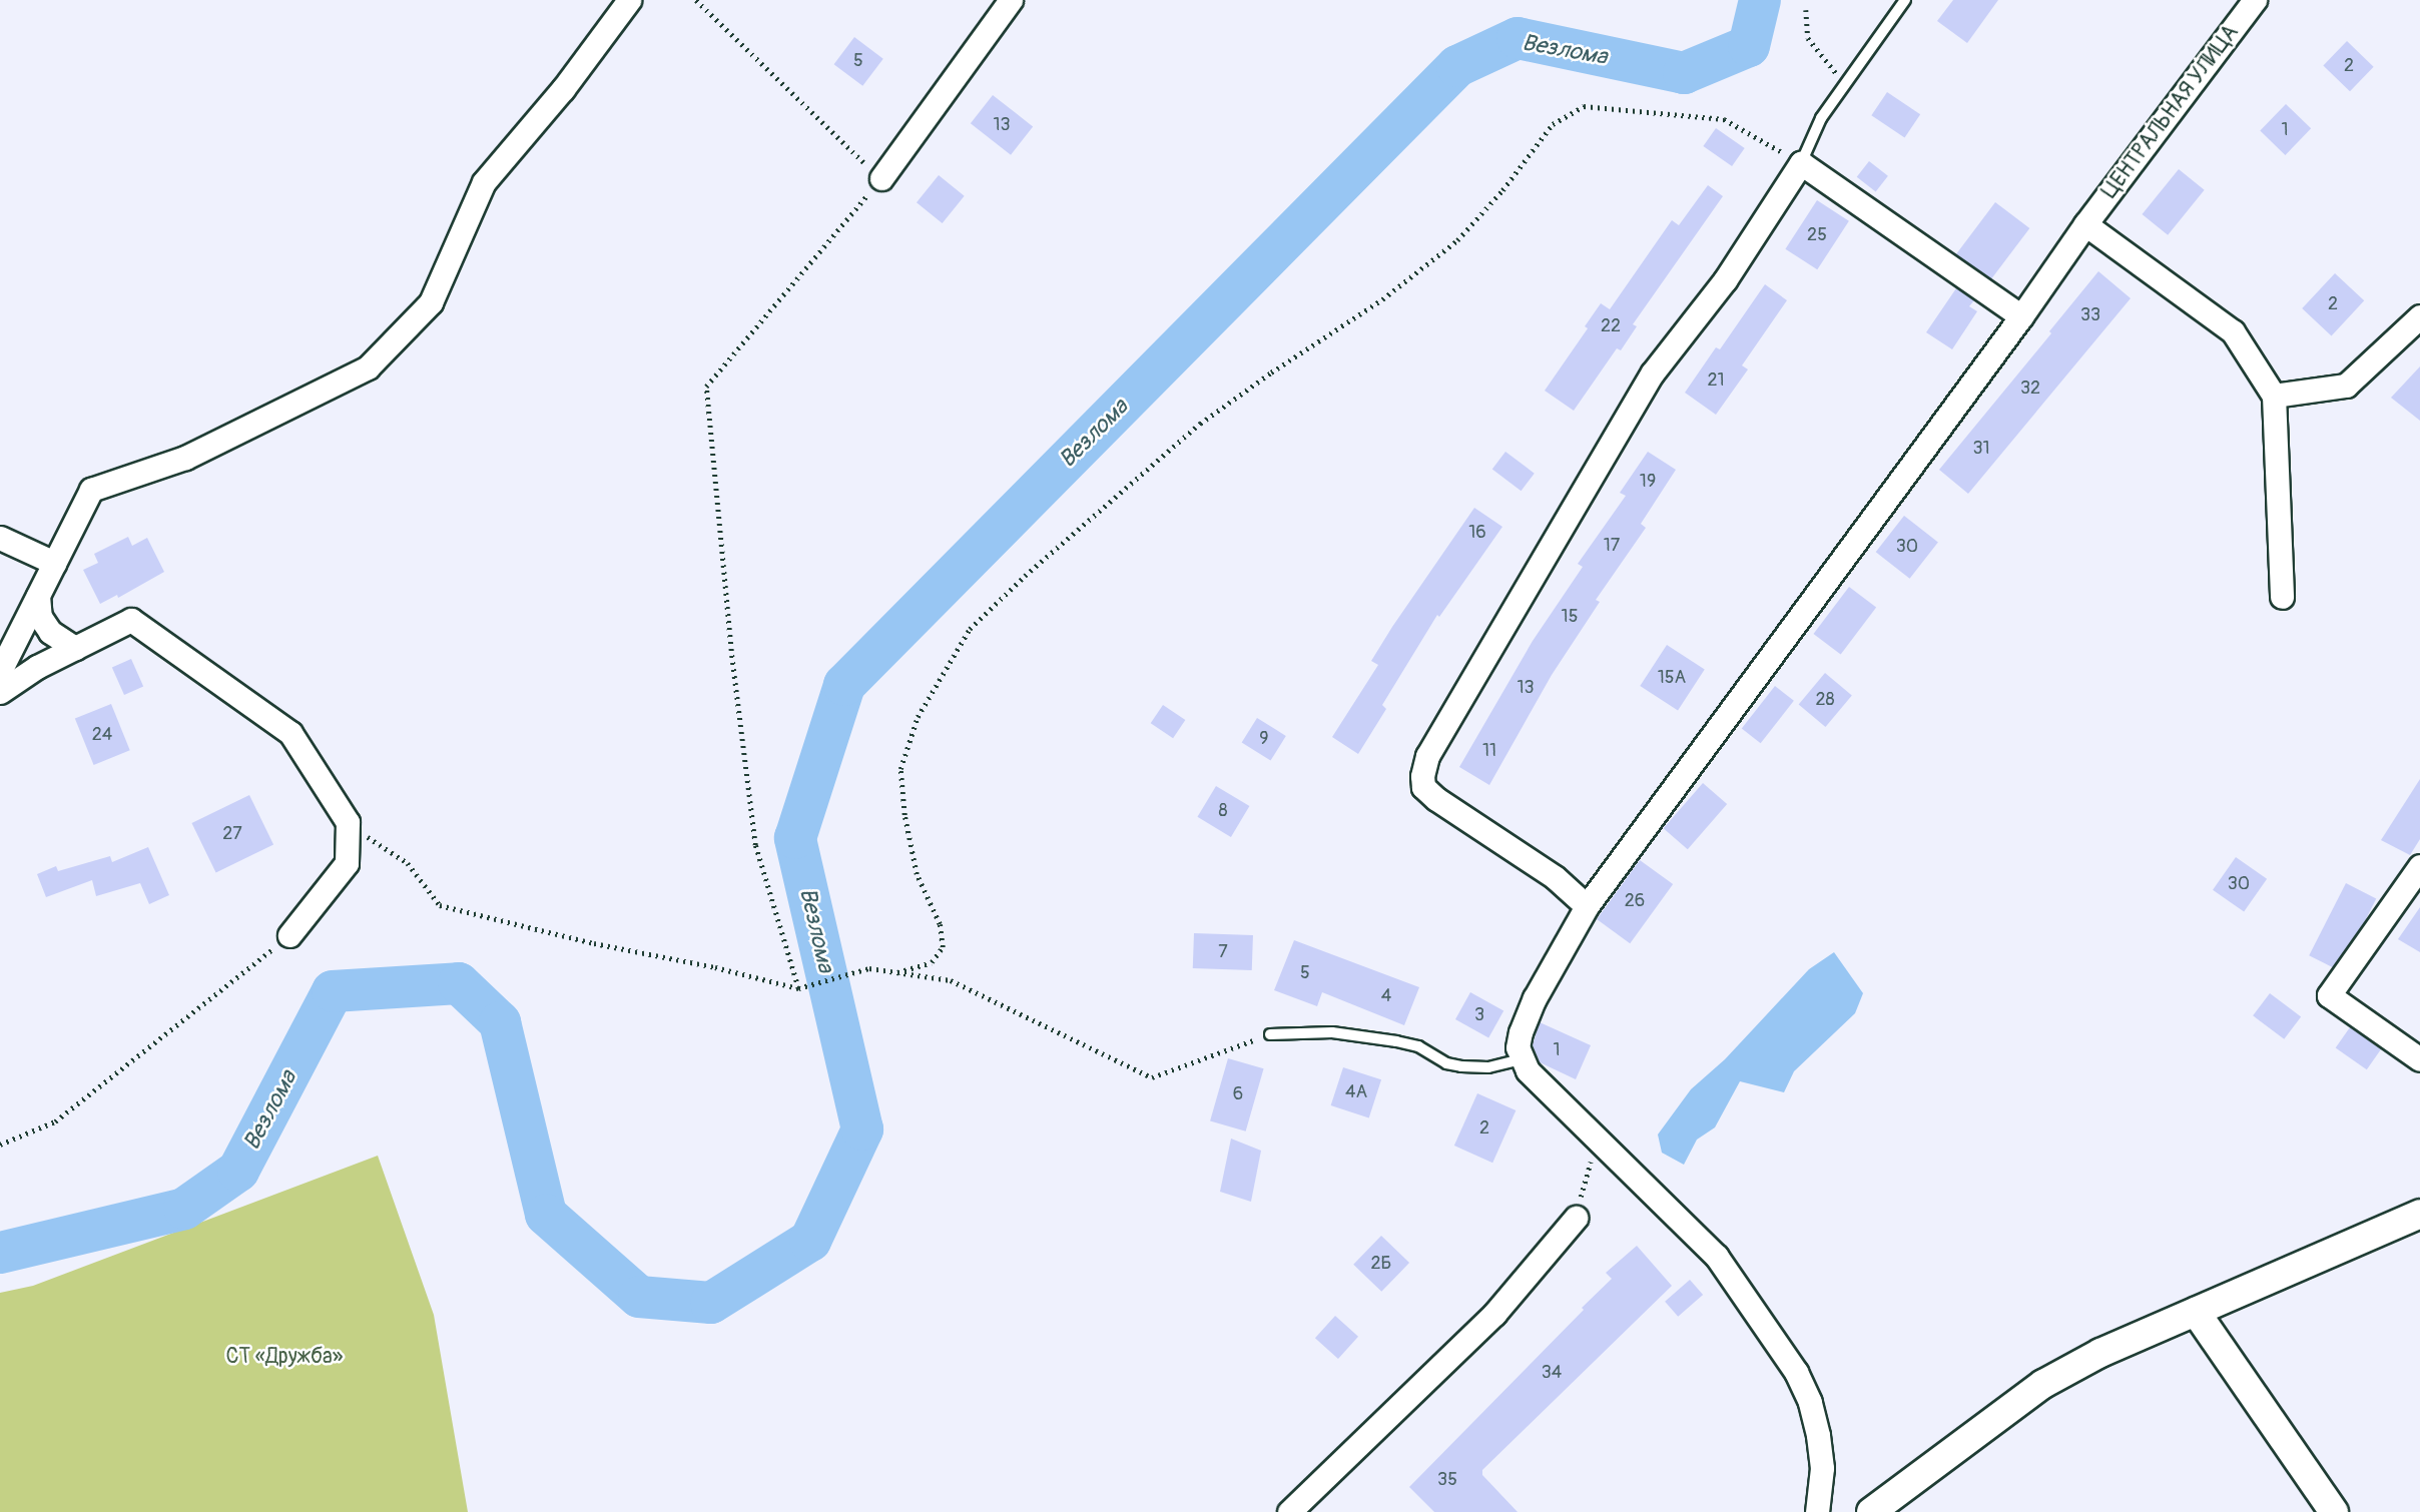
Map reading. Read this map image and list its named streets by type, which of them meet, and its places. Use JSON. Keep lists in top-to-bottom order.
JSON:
{
  "streets": {
    "street": ["ЦЕНТРАЛЬНАЯ УЛИЦА"]
  },
  "water": ["Везлома"],
  "parks": ["СТ «Дружба»"],
  "house_numbers": [
    "5",
    "2",
    "13",
    "1",
    "25",
    "2",
    "33",
    "22",
    "21",
    "32",
    "31",
    "19",
    "16",
    "17",
    "30",
    "15",
    "15А",
    "13",
    "28",
    "24",
    "9",
    "11",
    "8",
    "27",
    "30",
    "26",
    "7",
    "5",
    "4",
    "3",
    "1",
    "4А",
    "6",
    "2",
    "2Б",
    "34",
    "35"
  ]
}
